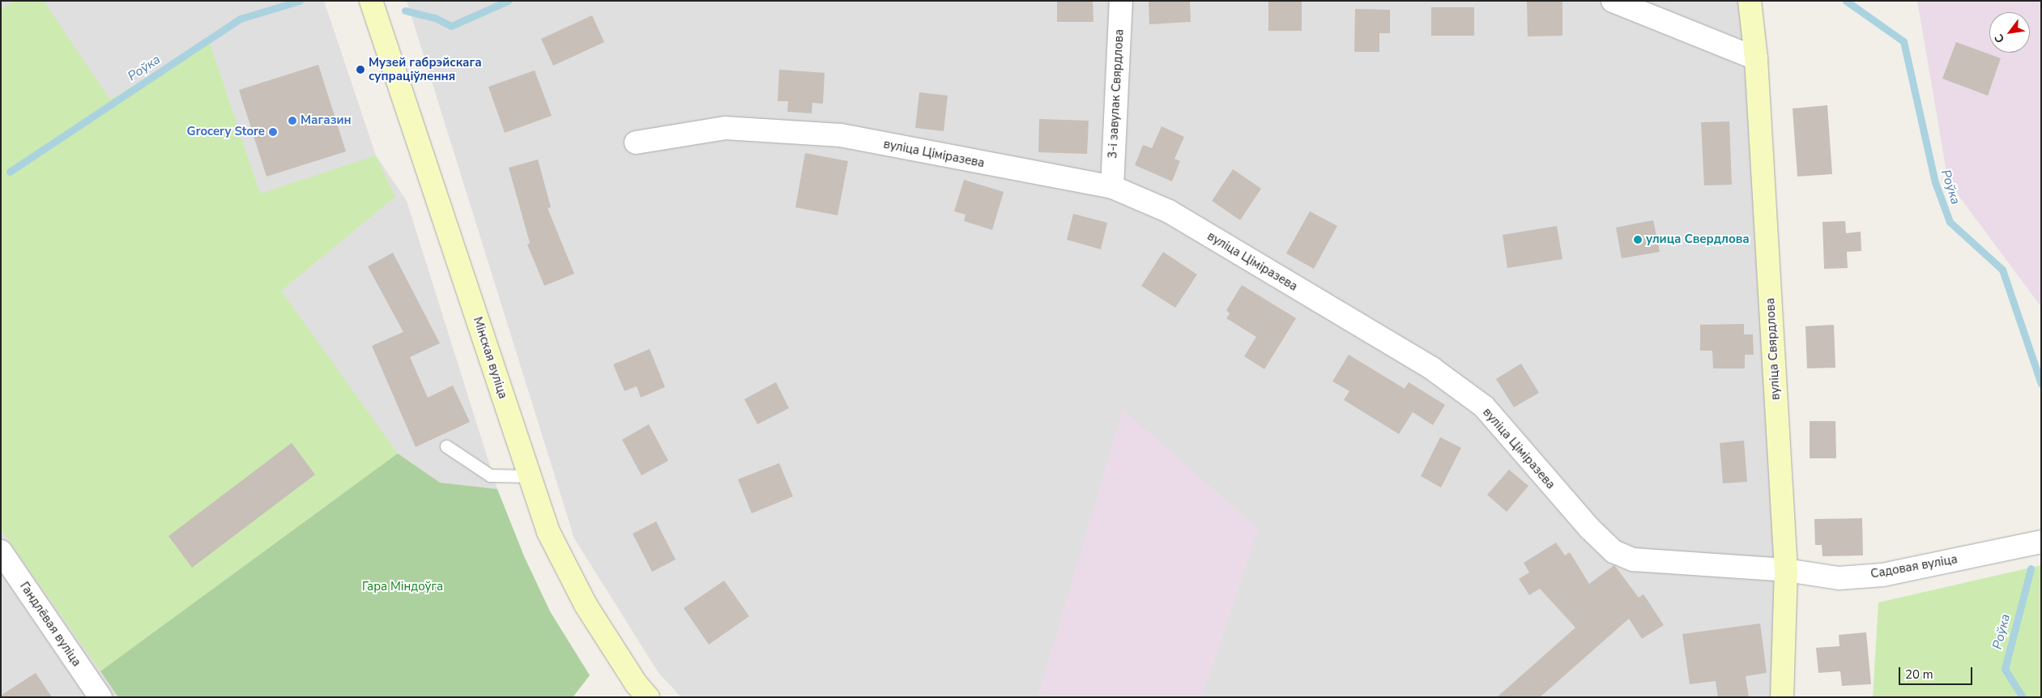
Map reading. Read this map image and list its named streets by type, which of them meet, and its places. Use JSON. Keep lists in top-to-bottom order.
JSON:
{
  "streets": {
    "street": [
      "3-і завулак Свярдлова",
      "вуліца Ціміразева",
      "вуліца Свярдлова",
      "Мінская вуліца",
      "Садовая вуліца",
      "Гандлёвая вуліца"
    ]
  },
  "crossings": [
    ["3-і завулак Свярдлова", "вуліца Ціміразева"],
    ["вуліца Ціміразева", "вуліца Свярдлова"],
    ["вуліца Ціміразева", "Садовая вуліца"],
    ["вуліца Свярдлова", "Садовая вуліца"]
  ],
  "water": ["Роўка"],
  "parks": ["Гара Міндоўга"],
  "places": [
    "Музей габрэйскага супраціўлення",
    "Магазин",
    "Grocery Store",
    "улица Свердлова"
  ],
  "scale_bar": "20 m",
  "north": "bottom left"
}
